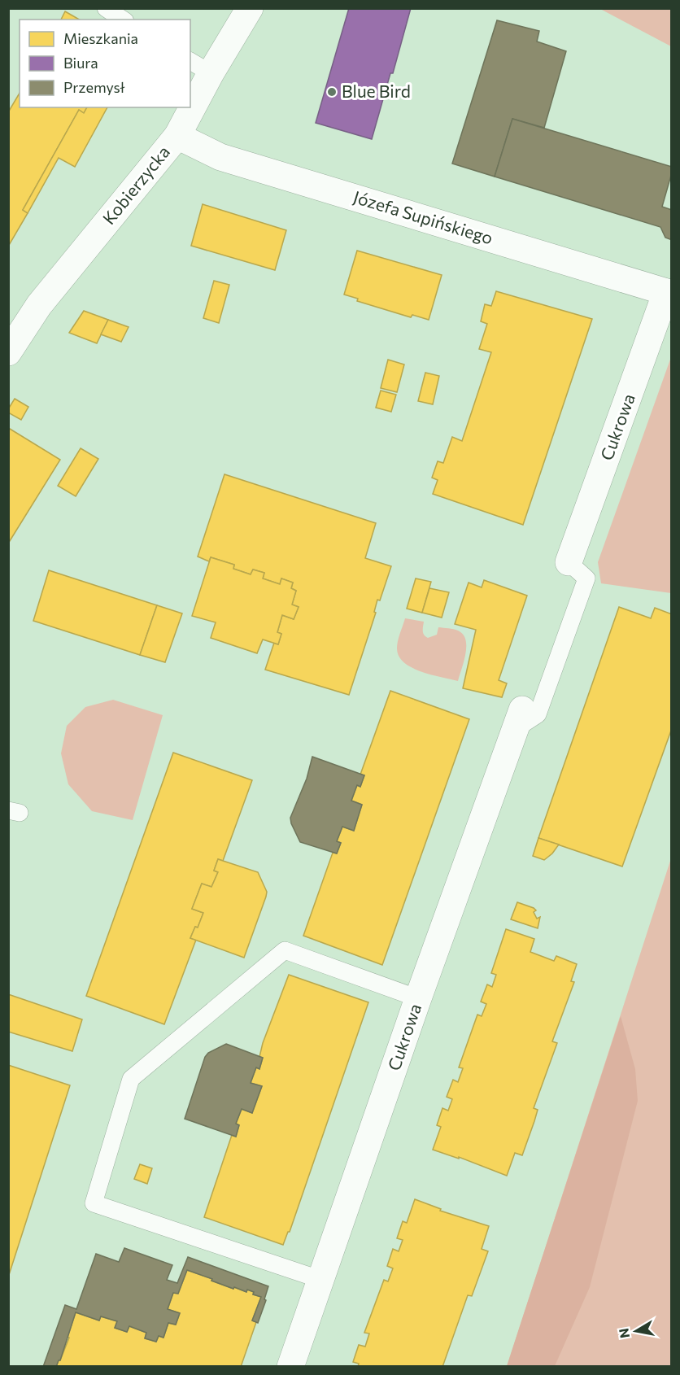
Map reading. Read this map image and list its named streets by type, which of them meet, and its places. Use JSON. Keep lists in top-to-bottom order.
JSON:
{
  "streets": {
    "street": ["Kobierzycka", "Józefa Supińskiego", "Cukrowa"]
  },
  "crossings": [
    ["Kobierzycka", "Józefa Supińskiego"],
    ["Józefa Supińskiego", "Cukrowa"]
  ],
  "places": ["Blue Bird"],
  "legend": ["Mieszkania", "Biura", "Przemysł"],
  "north": "left"
}
